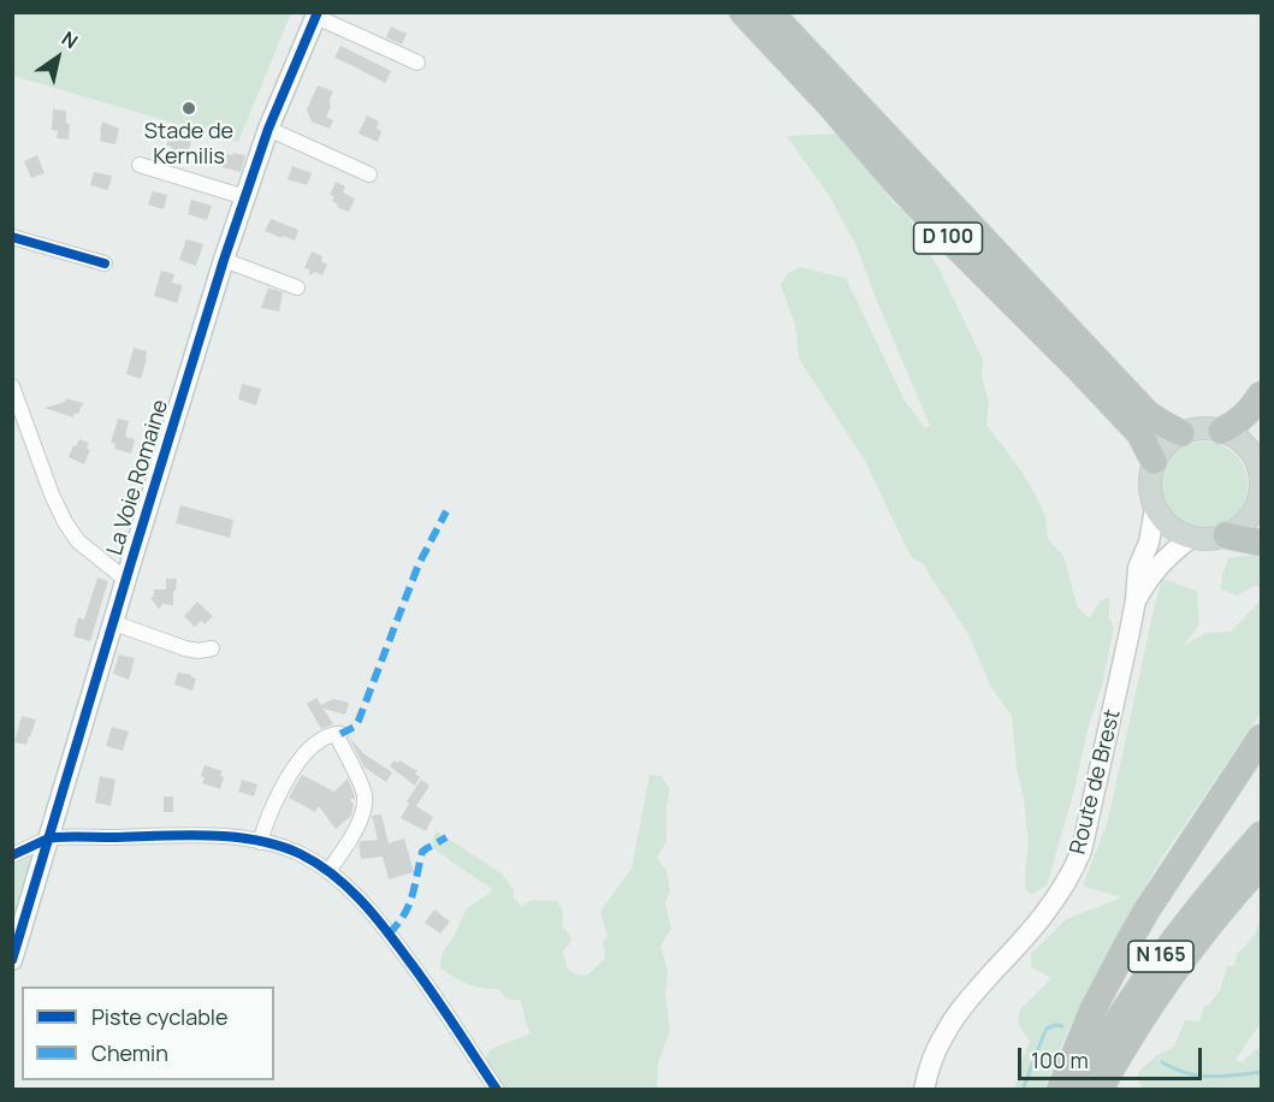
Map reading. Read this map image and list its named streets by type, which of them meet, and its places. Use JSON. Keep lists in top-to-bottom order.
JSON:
{
  "streets": {
    "highway": ["D 100", "N 165"],
    "street": ["La Voie Romaine", "Route de Brest"]
  },
  "crossings": [
    ["D 100", "Route de Brest"]
  ],
  "places": ["Stade de Kernilis"],
  "legend": ["Piste cyclable", "Chemin"],
  "scale_bar": "100 m",
  "north": "top right"
}
